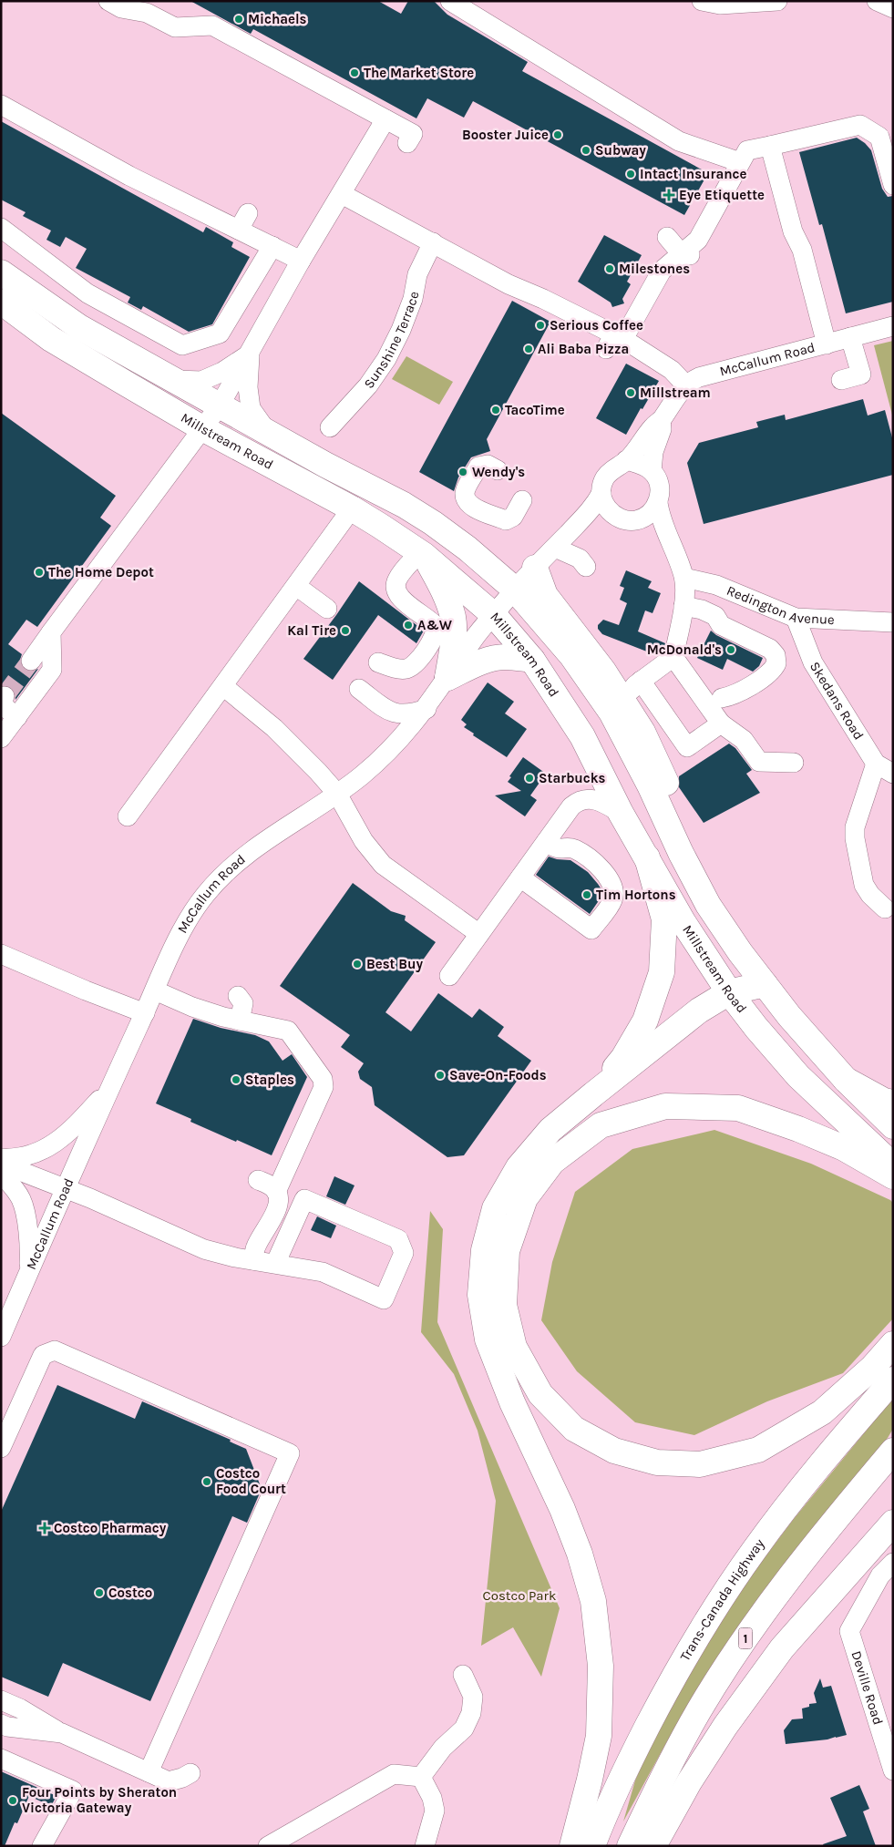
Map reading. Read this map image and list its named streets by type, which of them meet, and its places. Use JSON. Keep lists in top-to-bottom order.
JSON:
{
  "streets": {
    "main road": ["Millstream Road", "Trans-Canada Highway", "1"],
    "street": [
      "Sunshine Terrace",
      "McCallum Road",
      "Redington Avenue",
      "Skedans Road",
      "Deville Road"
    ]
  },
  "crossings": [
    ["McCallum Road", "Millstream Road"],
    ["Redington Avenue", "Skedans Road"]
  ],
  "parks": ["Costco Park"],
  "places": {
    "other": [
      "Michaels",
      "The Market Store",
      "Booster Juice",
      "Subway",
      "Intact Insurance",
      "Milestones",
      "Serious Coffee",
      "Ali Baba Pizza",
      "Millstream",
      "TacoTime",
      "Wendy's",
      "The Home Depot",
      "A&W",
      "Kal Tire",
      "McDonald's",
      "Starbucks",
      "Tim Hortons",
      "Best Buy",
      "Save-On-Foods",
      "Staples",
      "Costco Food Court",
      "Costco",
      "Four Points by Sheraton Victoria Gateway"
    ],
    "health": ["Eye Etiquette", "Costco Pharmacy"]
  }
}
